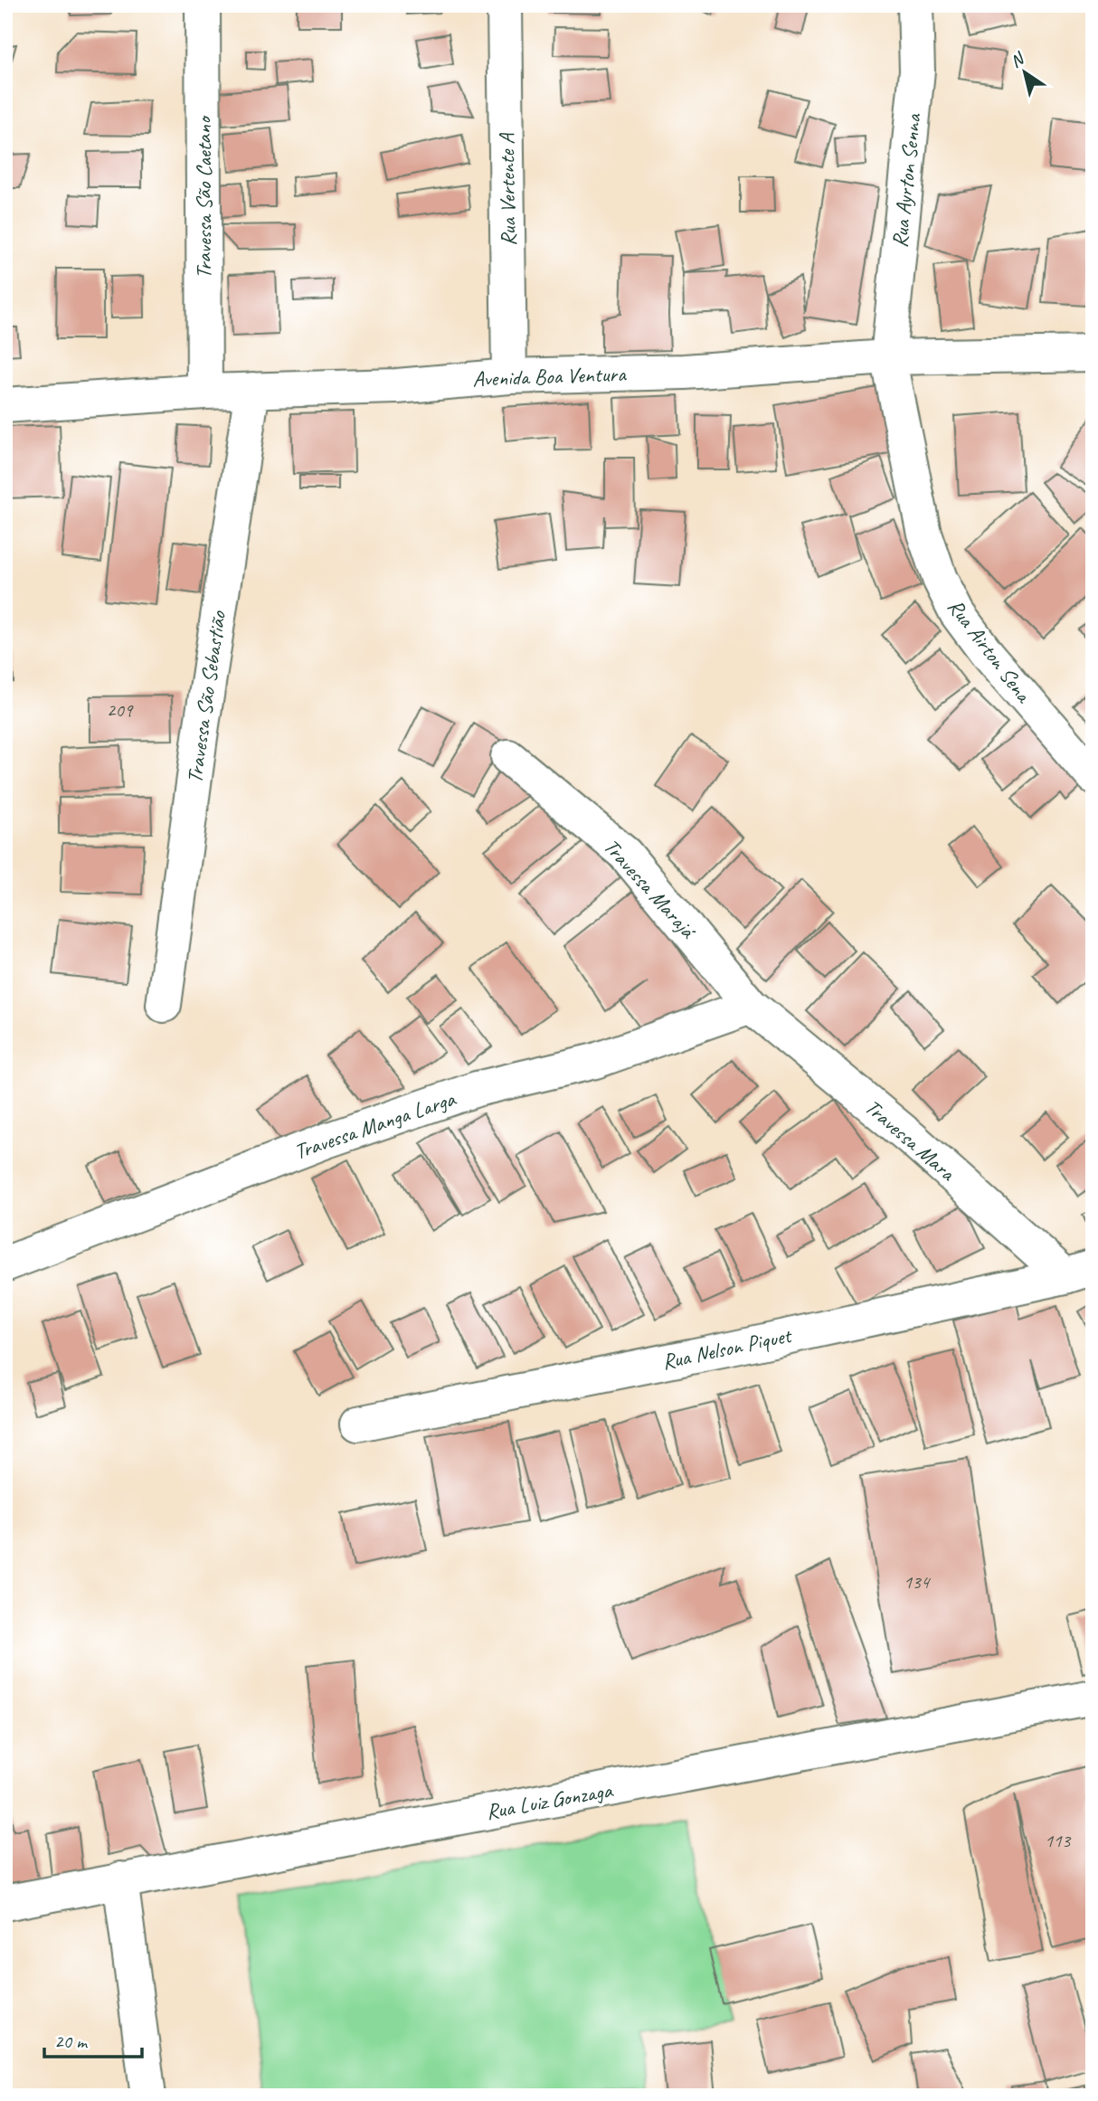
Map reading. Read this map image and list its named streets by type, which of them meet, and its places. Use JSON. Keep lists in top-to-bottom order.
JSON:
{
  "streets": {
    "street": [
      "Rua Ayrton Senna",
      "Rua Vertente A",
      "Travessa São Caetano",
      "Avenida Boa Ventura",
      "Rua Airton Sena",
      "Travessa São Sebastião",
      "Travessa Marajá",
      "Travessa Manga Larga",
      "Travessa Mara",
      "Rua Nelson Piquet",
      "Rua Luiz Gonzaga"
    ]
  },
  "crossings": [
    ["Rua Ayrton Senna", "Avenida Boa Ventura"],
    ["Rua Ayrton Senna", "Rua Airton Sena"],
    ["Rua Vertente A", "Avenida Boa Ventura"],
    ["Travessa São Caetano", "Avenida Boa Ventura"],
    ["Avenida Boa Ventura", "Rua Airton Sena"],
    ["Avenida Boa Ventura", "Travessa São Sebastião"],
    ["Travessa Marajá", "Travessa Manga Larga"],
    ["Travessa Marajá", "Travessa Mara"],
    ["Travessa Manga Larga", "Travessa Mara"],
    ["Travessa Mara", "Rua Nelson Piquet"]
  ],
  "house_numbers": ["209", "134", "113"],
  "scale_bar": "20 m",
  "north": "top left"
}
